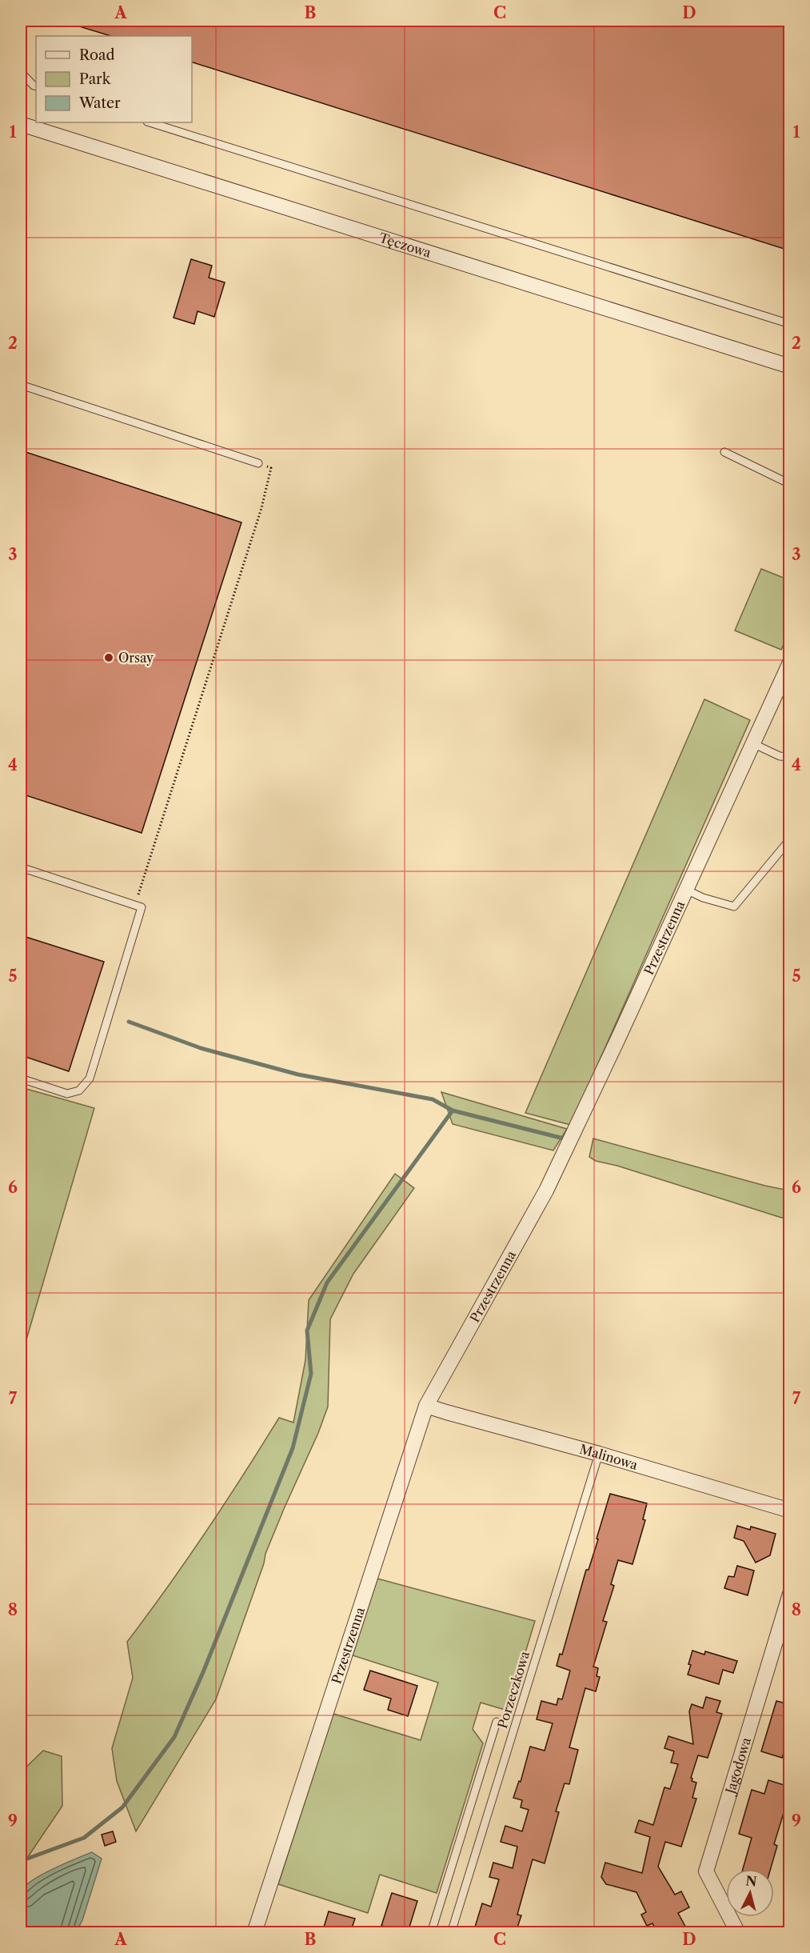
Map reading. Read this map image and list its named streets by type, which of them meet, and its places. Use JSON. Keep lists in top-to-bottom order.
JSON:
{
  "streets": {
    "street": [
      "Tęczowa",
      "Przestrzenna",
      "Malinowa",
      "Jagodowa"
    ],
    "lane": ["Porzeczkowa"]
  },
  "crossings": [
    ["Przestrzenna", "Malinowa"],
    ["Malinowa", "Porzeczkowa"]
  ],
  "places": ["Orsay"],
  "legend": ["Road", "Park", "Water"],
  "north": "top",
  "grid": {
    "columns": [
      "A",
      "B",
      "C",
      "D"
    ],
    "rows": [
      "1",
      "2",
      "3",
      "4",
      "5",
      "6",
      "7",
      "8",
      "9"
    ]
  }
}
